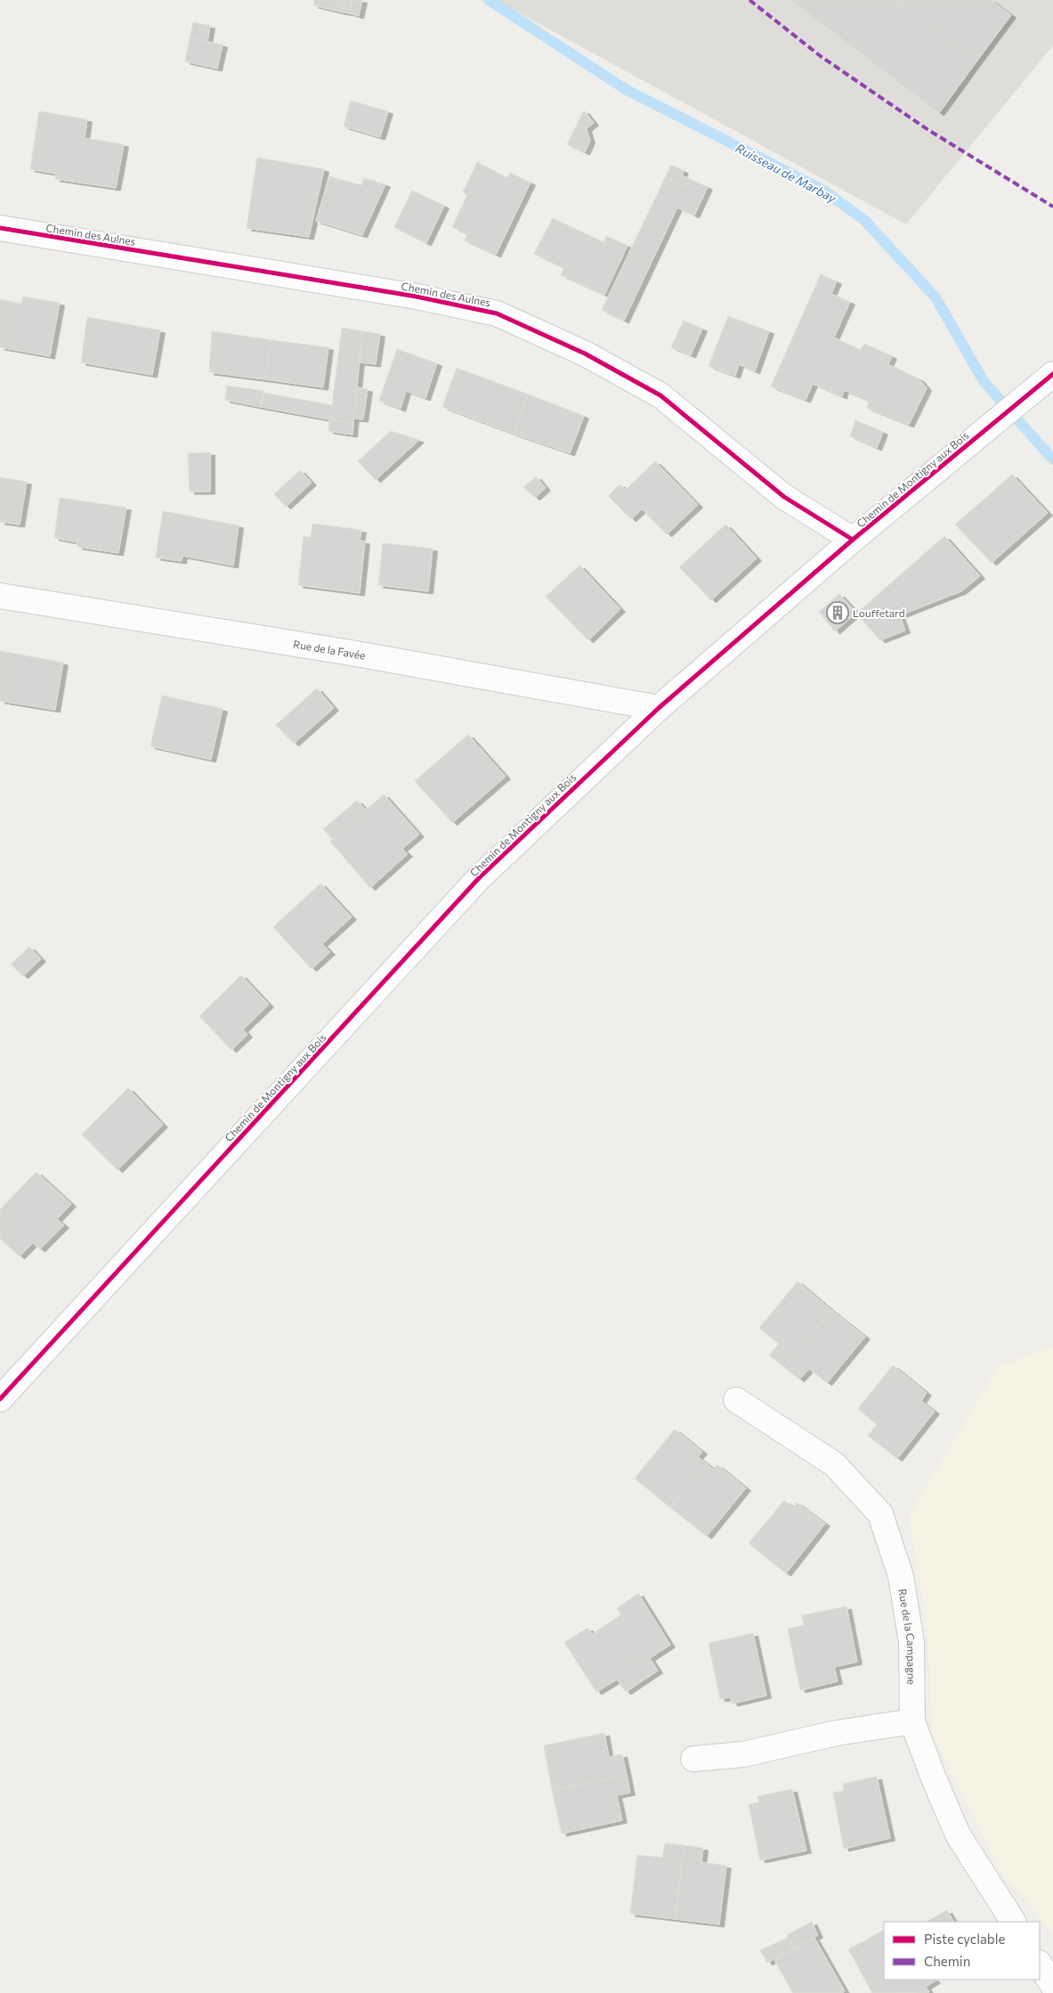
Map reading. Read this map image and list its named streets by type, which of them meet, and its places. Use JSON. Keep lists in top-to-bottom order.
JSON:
{
  "streets": {
    "street": [
      "Chemin des Aulnes",
      "Chemin de Montigny aux Bois",
      "Rue de la Favée",
      "Rue de la Campagne"
    ]
  },
  "crossings": [
    ["Chemin des Aulnes", "Chemin de Montigny aux Bois"],
    ["Chemin de Montigny aux Bois", "Rue de la Favée"]
  ],
  "water": ["Ruisseau de Marbay"],
  "places": {
    "building": ["Louffetard"]
  },
  "legend": ["Piste cyclable", "Chemin"]
}
